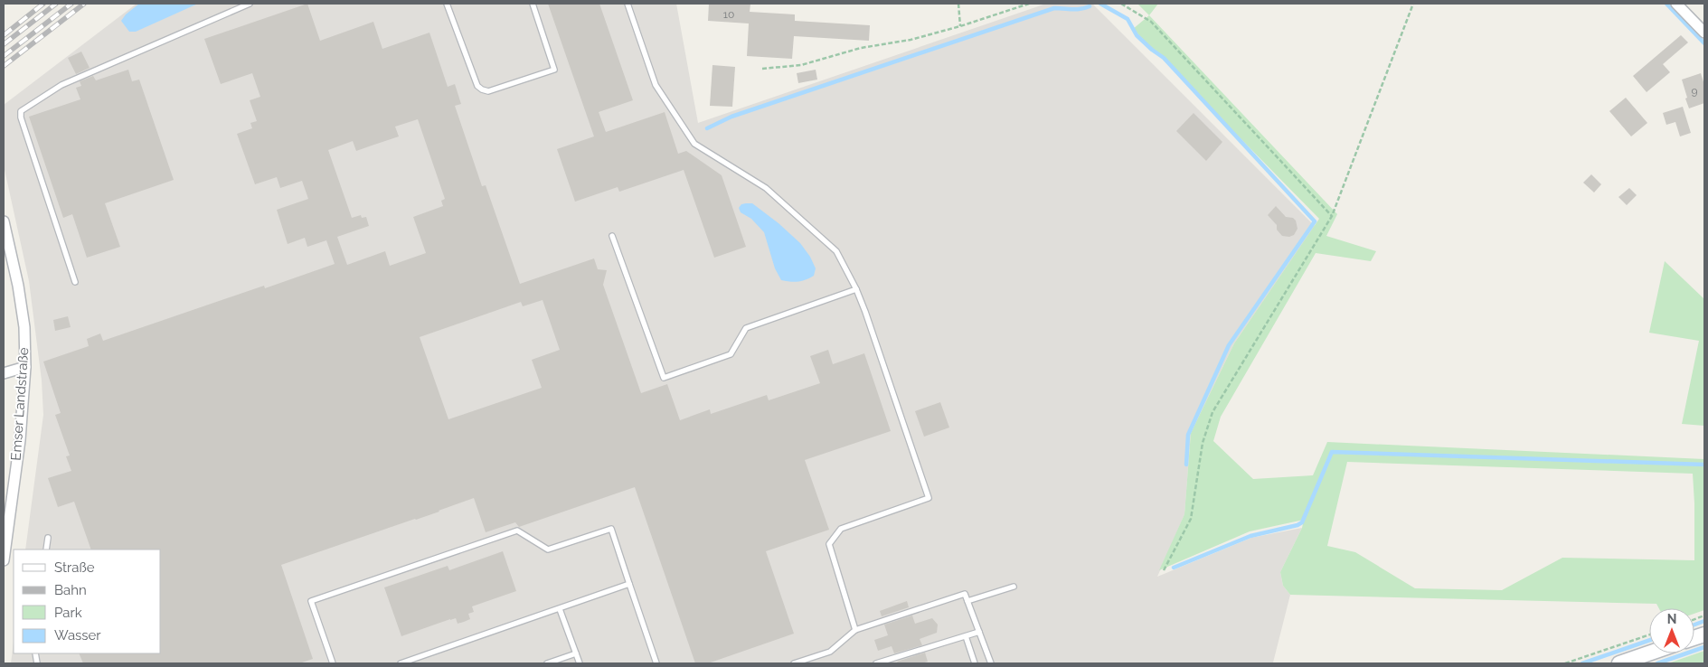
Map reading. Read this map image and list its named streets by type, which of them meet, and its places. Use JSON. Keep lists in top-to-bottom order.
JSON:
{
  "streets": {
    "street": ["Emser Landstraße"]
  },
  "house_numbers": ["10", "9"],
  "legend": [
    "Straße",
    "Bahn",
    "Park",
    "Wasser"
  ],
  "north": "top"
}
